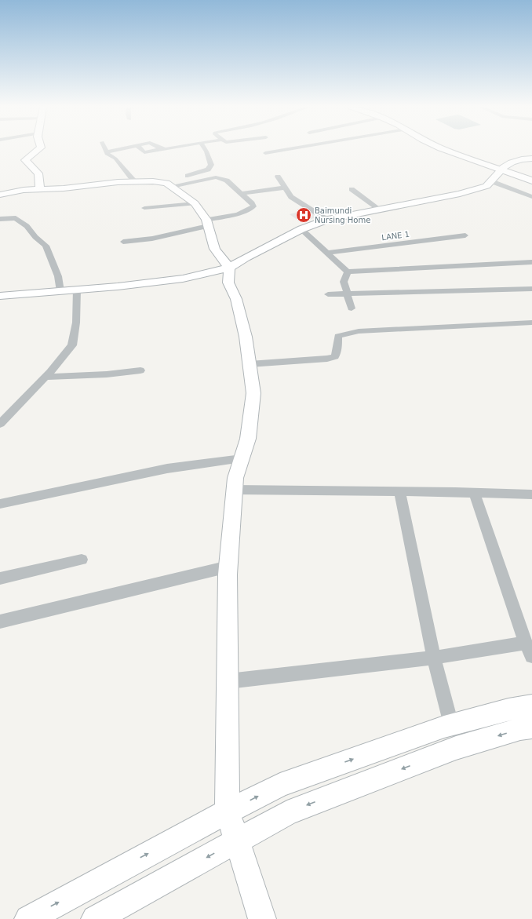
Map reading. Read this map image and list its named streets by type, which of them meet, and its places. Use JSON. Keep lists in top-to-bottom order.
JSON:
{
  "streets": {
    "street": ["LANE 1"]
  },
  "places": {
    "hospital": ["Baimundi Nursing Home"]
  }
}
